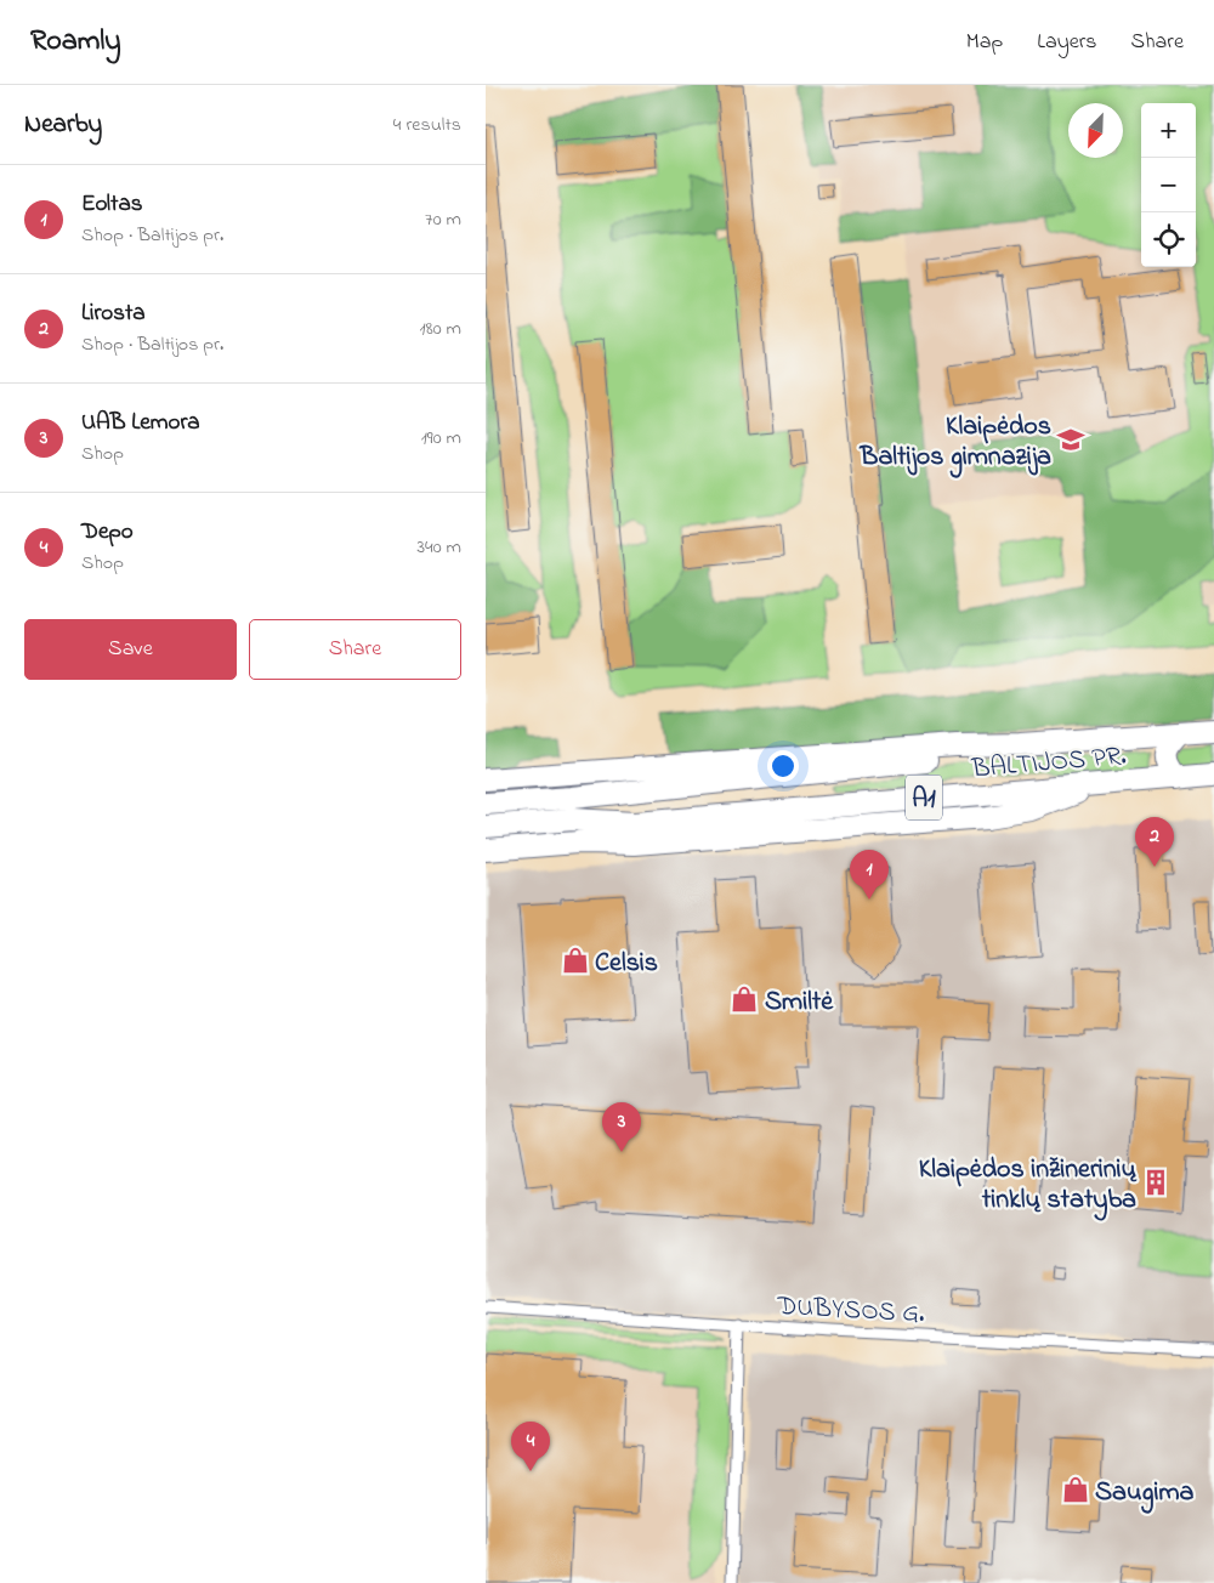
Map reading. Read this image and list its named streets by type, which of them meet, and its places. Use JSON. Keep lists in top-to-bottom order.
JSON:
{
  "streets": {
    "highway": ["BALTIJOS PR.", "A1"],
    "street": ["DUBYSOS G."]
  },
  "crossings": [
    ["BALTIJOS PR.", "A1"]
  ],
  "places": {
    "school or university": ["Klaipėdos Baltijos gimnazija"],
    "shop": ["Celsis", "Smiltė", "Saugima"],
    "building": ["Klaipėdos inžinerinių tinklų statyba"]
  },
  "north": "bottom left",
  "page": {
    "header": "Roamly",
    "nav": ["Map", "Layers", "Share"],
    "heading": ["Nearby", "4 results"],
    "map_buttons": ["+", "−"],
    "list": [
      {
        "mark": "1",
        "name": "Eoltas",
        "note": "Shop · Baltijos pr.",
        "value": "70 m"
      },
      {
        "mark": "2",
        "name": "Lirosta",
        "note": "Shop · Baltijos pr.",
        "value": "180 m"
      },
      {
        "mark": "3",
        "name": "UAB Lemora",
        "note": "Shop",
        "value": "190 m"
      },
      {
        "mark": "4",
        "name": "Depo",
        "note": "Shop",
        "value": "340 m"
      }
    ],
    "buttons": ["Save", "Share"],
    "pins": [
      "2",
      "1",
      "3",
      "4"
    ]
  }
}
